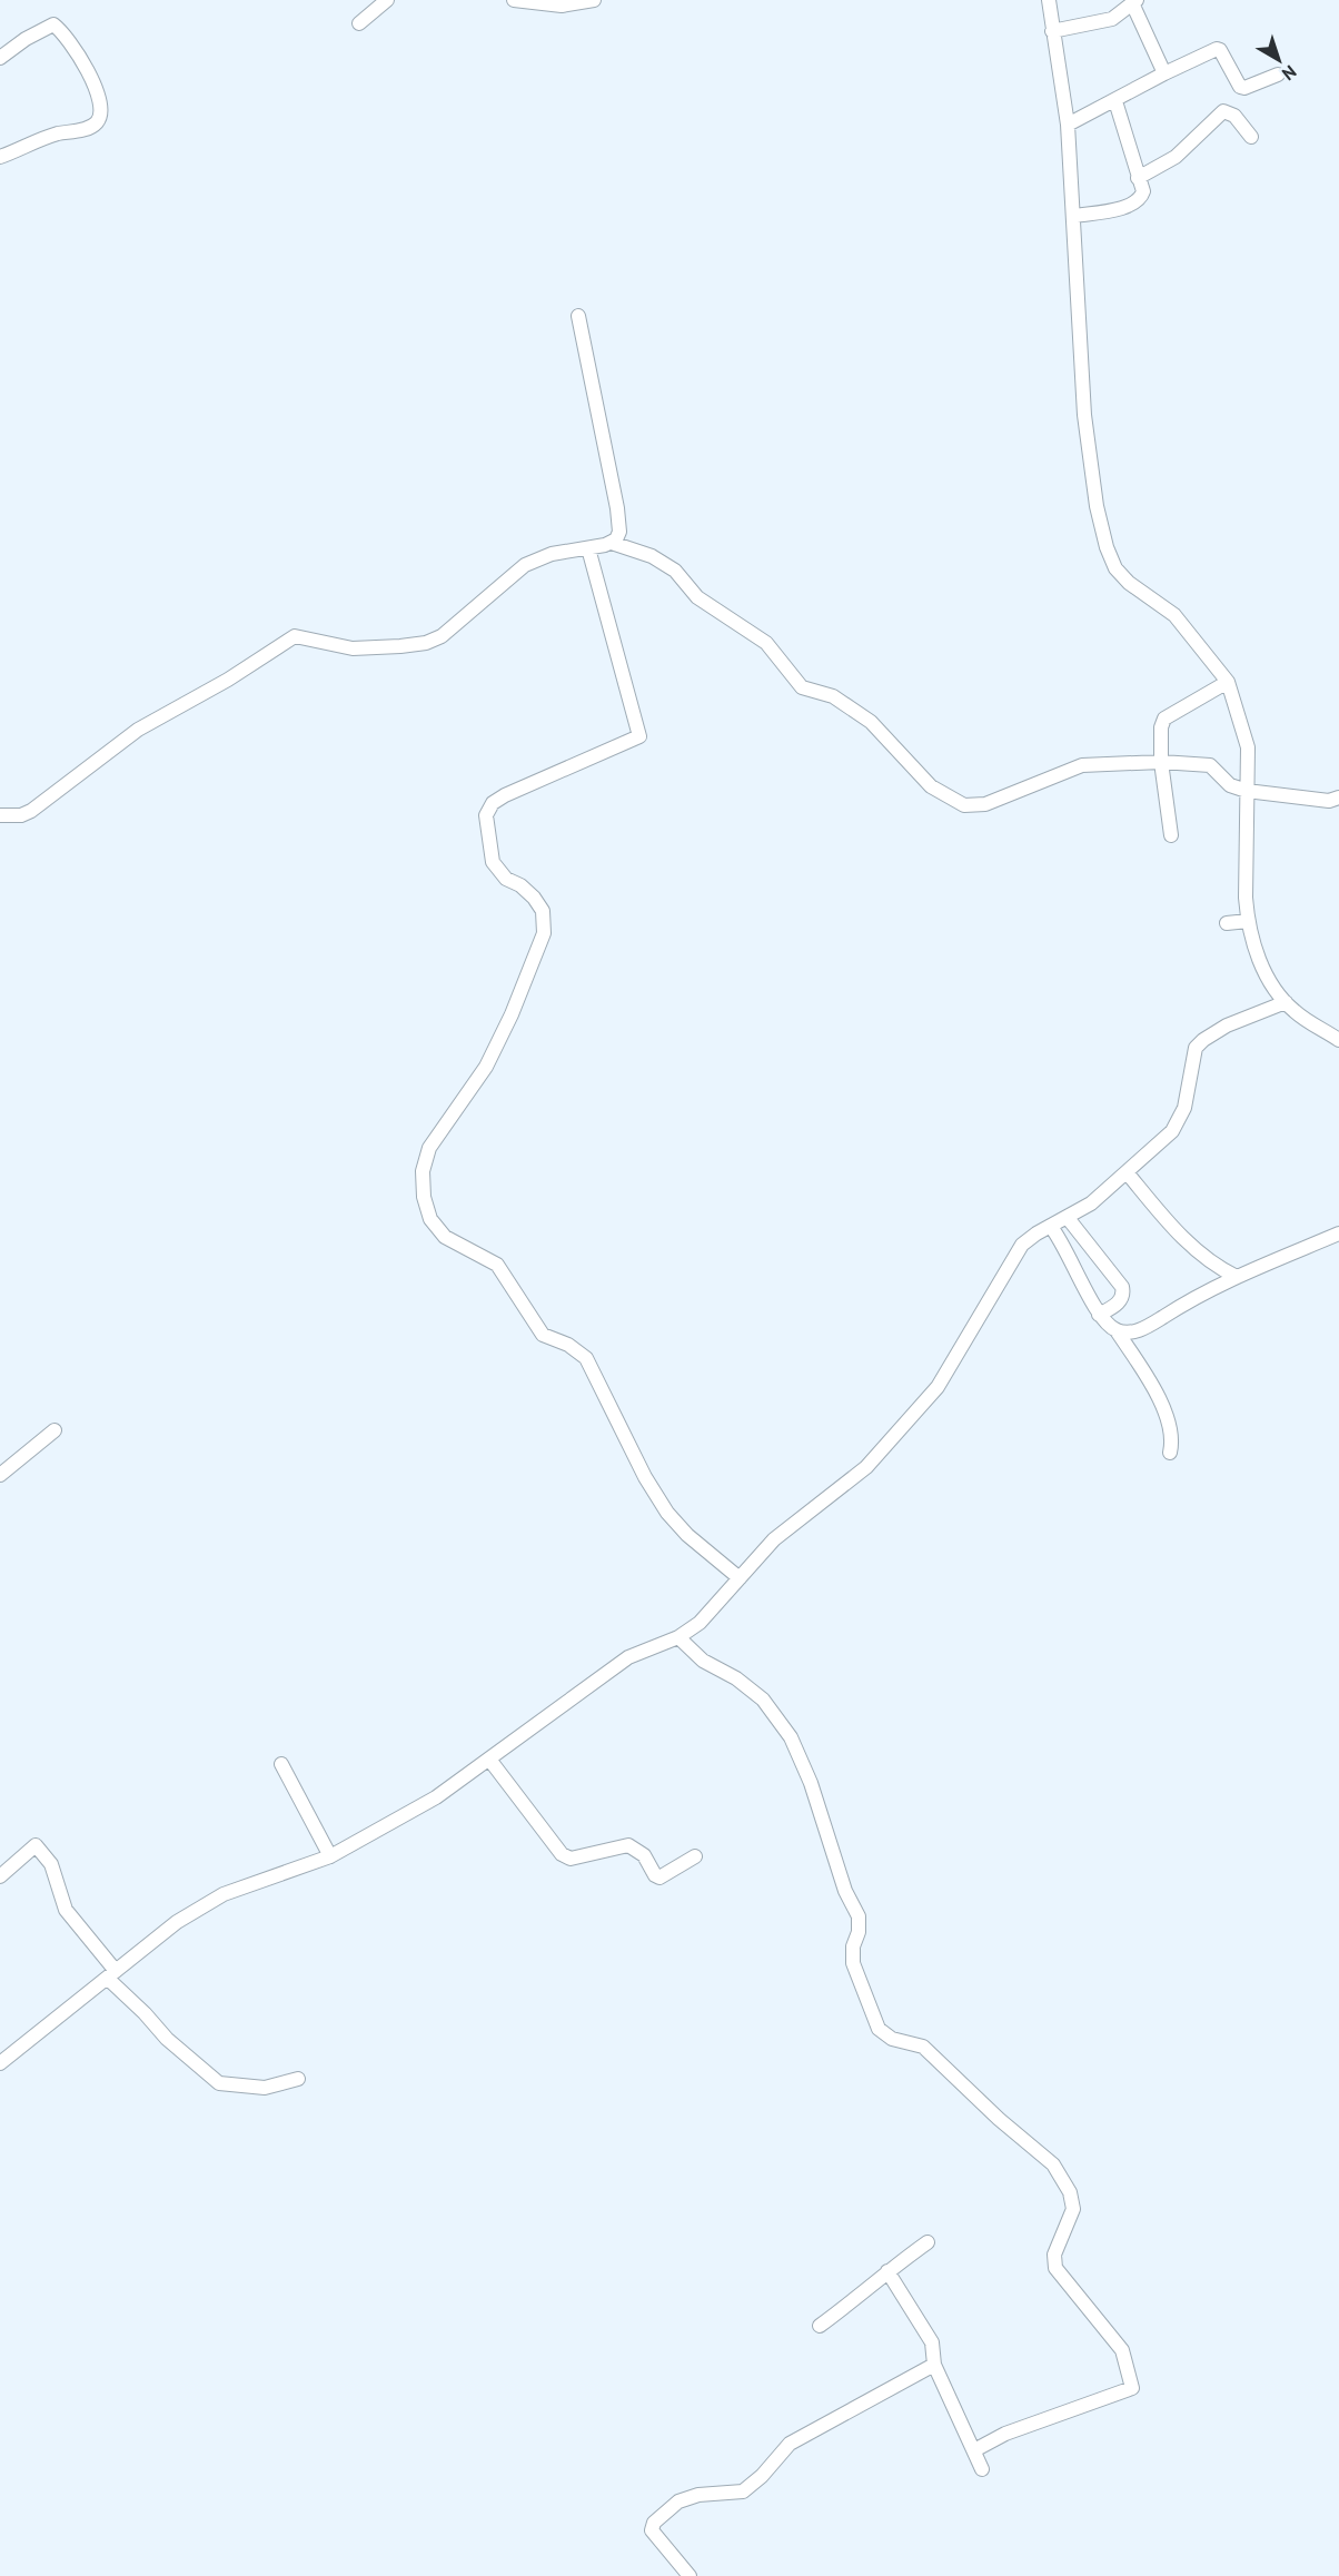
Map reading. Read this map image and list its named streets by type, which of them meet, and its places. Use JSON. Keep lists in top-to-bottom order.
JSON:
{
  "north": "bottom right"
}
